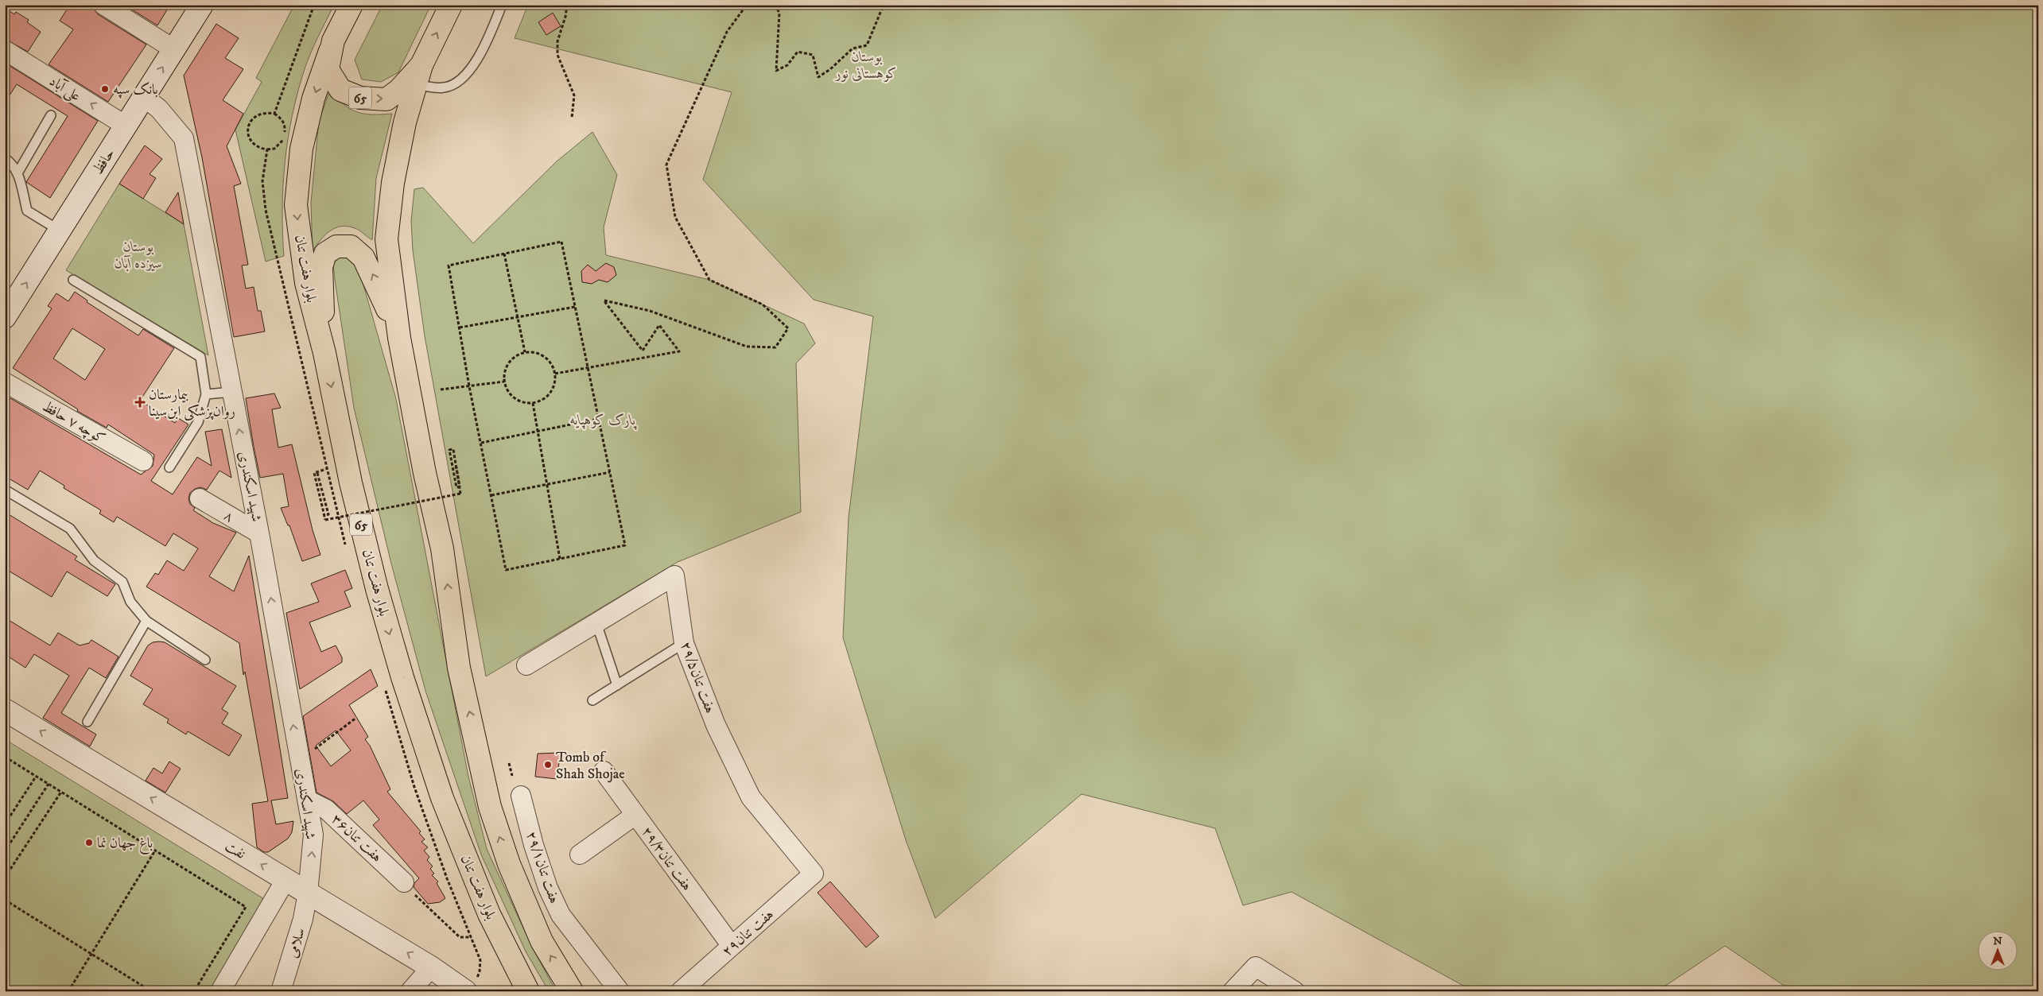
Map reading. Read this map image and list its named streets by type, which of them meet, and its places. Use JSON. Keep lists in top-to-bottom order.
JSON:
{
  "streets": {
    "main road": ["65", "بلوار هفت تنان"],
    "street": [
      "علی آباد",
      "حافظ",
      "کوچه ۷ حافظ",
      "شهید اسکندری",
      "۸",
      "۲۹/۵هفت تنان",
      "هفت تنان۳۶",
      "نفت",
      "۲۹/۳هفت تنان",
      "۲۹/۱هفت تنان",
      "هفت تنان۲۹",
      "سلامی"
    ]
  },
  "crossings": [
    ["علی آباد", "حافظ"],
    ["65", "بلوار هفت تنان"],
    ["حافظ", "شهید اسکندری"],
    ["شهید اسکندری", "۸"],
    ["شهید اسکندری", "هفت تنان۳۶"],
    ["شهید اسکندری", "نفت"],
    ["شهید اسکندری", "سلامی"],
    ["۲۹/۵هفت تنان", "هفت تنان۲۹"],
    ["نفت", "سلامی"],
    ["۲۹/۳هفت تنان", "هفت تنان۲۹"]
  ],
  "one_way": ["حافظ", "شهید اسکندری", "نفت"],
  "parks": ["بوستان کوهستانی نور", "بوستان سیزده آبان", "پارک کوهپایه"],
  "places": {
    "other": ["بانک سپه", "Tomb of Shah Shojae", "باغ جهان نما"],
    "health": ["بیمارستان روان‌پزشکی ابن‌سینا"]
  },
  "north": "top"
}
